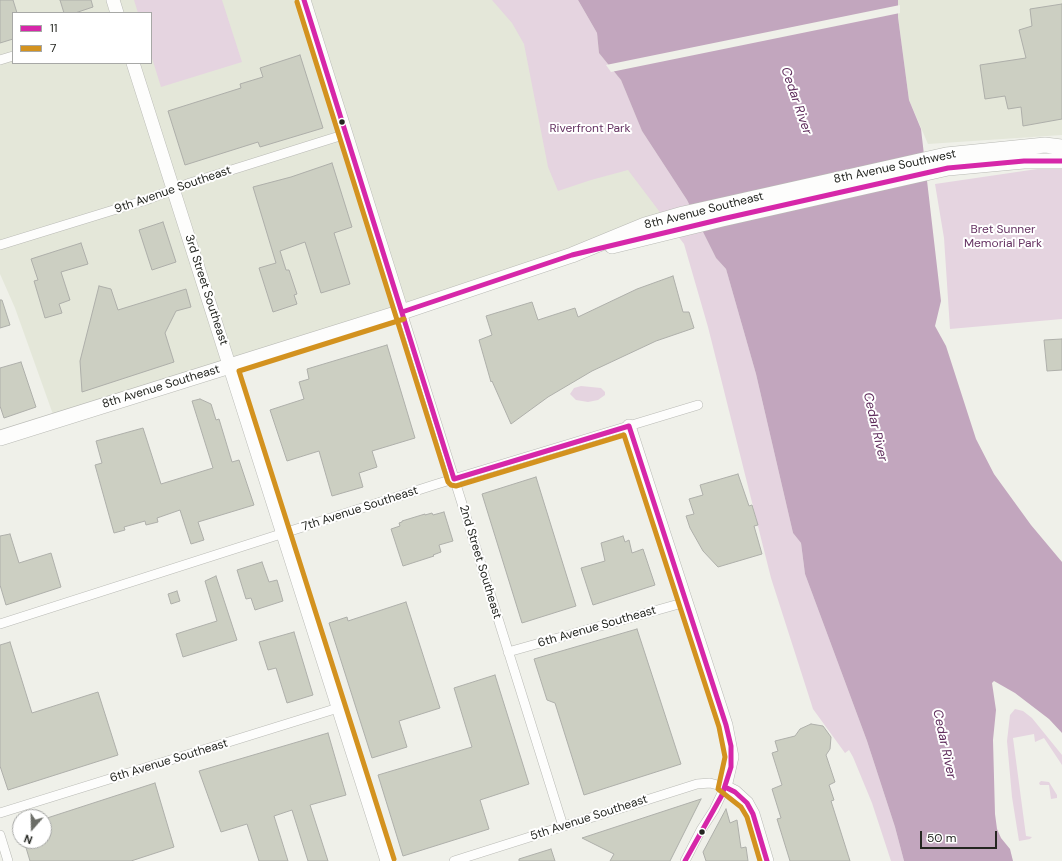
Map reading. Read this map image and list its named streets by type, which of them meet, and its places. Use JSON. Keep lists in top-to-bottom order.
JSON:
{
  "streets": {
    "main road": ["8th Avenue Southwest", "8th Avenue Southeast"],
    "street": [
      "9th Avenue Southeast",
      "3rd Street Southeast",
      "7th Avenue Southeast",
      "2nd Street Southeast",
      "6th Avenue Southeast",
      "5th Avenue Southeast"
    ]
  },
  "crossings": [
    ["8th Avenue Southwest", "8th Avenue Southeast"],
    ["9th Avenue Southeast", "3rd Street Southeast"],
    ["9th Avenue Southeast", "2nd Street Southeast"],
    ["8th Avenue Southeast", "3rd Street Southeast"],
    ["8th Avenue Southeast", "2nd Street Southeast"],
    ["3rd Street Southeast", "7th Avenue Southeast"],
    ["3rd Street Southeast", "6th Avenue Southeast"],
    ["7th Avenue Southeast", "2nd Street Southeast"],
    ["2nd Street Southeast", "6th Avenue Southeast"],
    ["2nd Street Southeast", "5th Avenue Southeast"]
  ],
  "water": ["Cedar River"],
  "parks": ["Riverfront Park", "Bret Sunner Memorial Park"],
  "lines": ["transit line 11", "transit line 7"],
  "legend": ["11", "7"],
  "scale_bar": "50 m",
  "north": "bottom"
}
